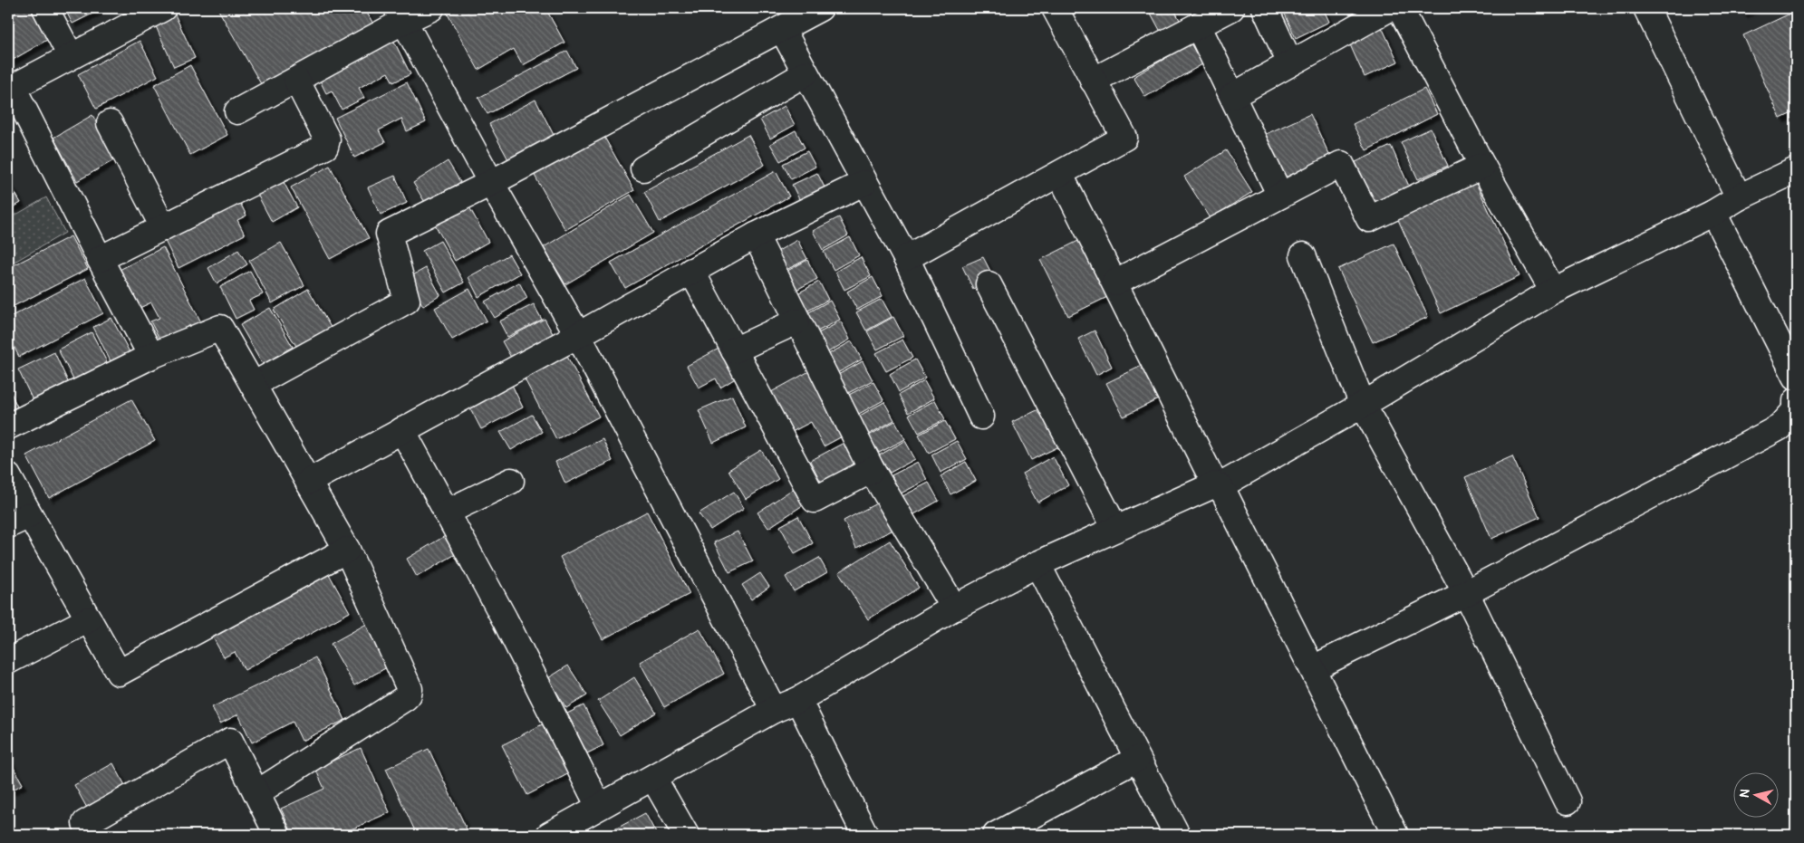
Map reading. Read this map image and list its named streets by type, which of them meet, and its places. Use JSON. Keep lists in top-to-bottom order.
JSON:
{
  "north": "left"
}
